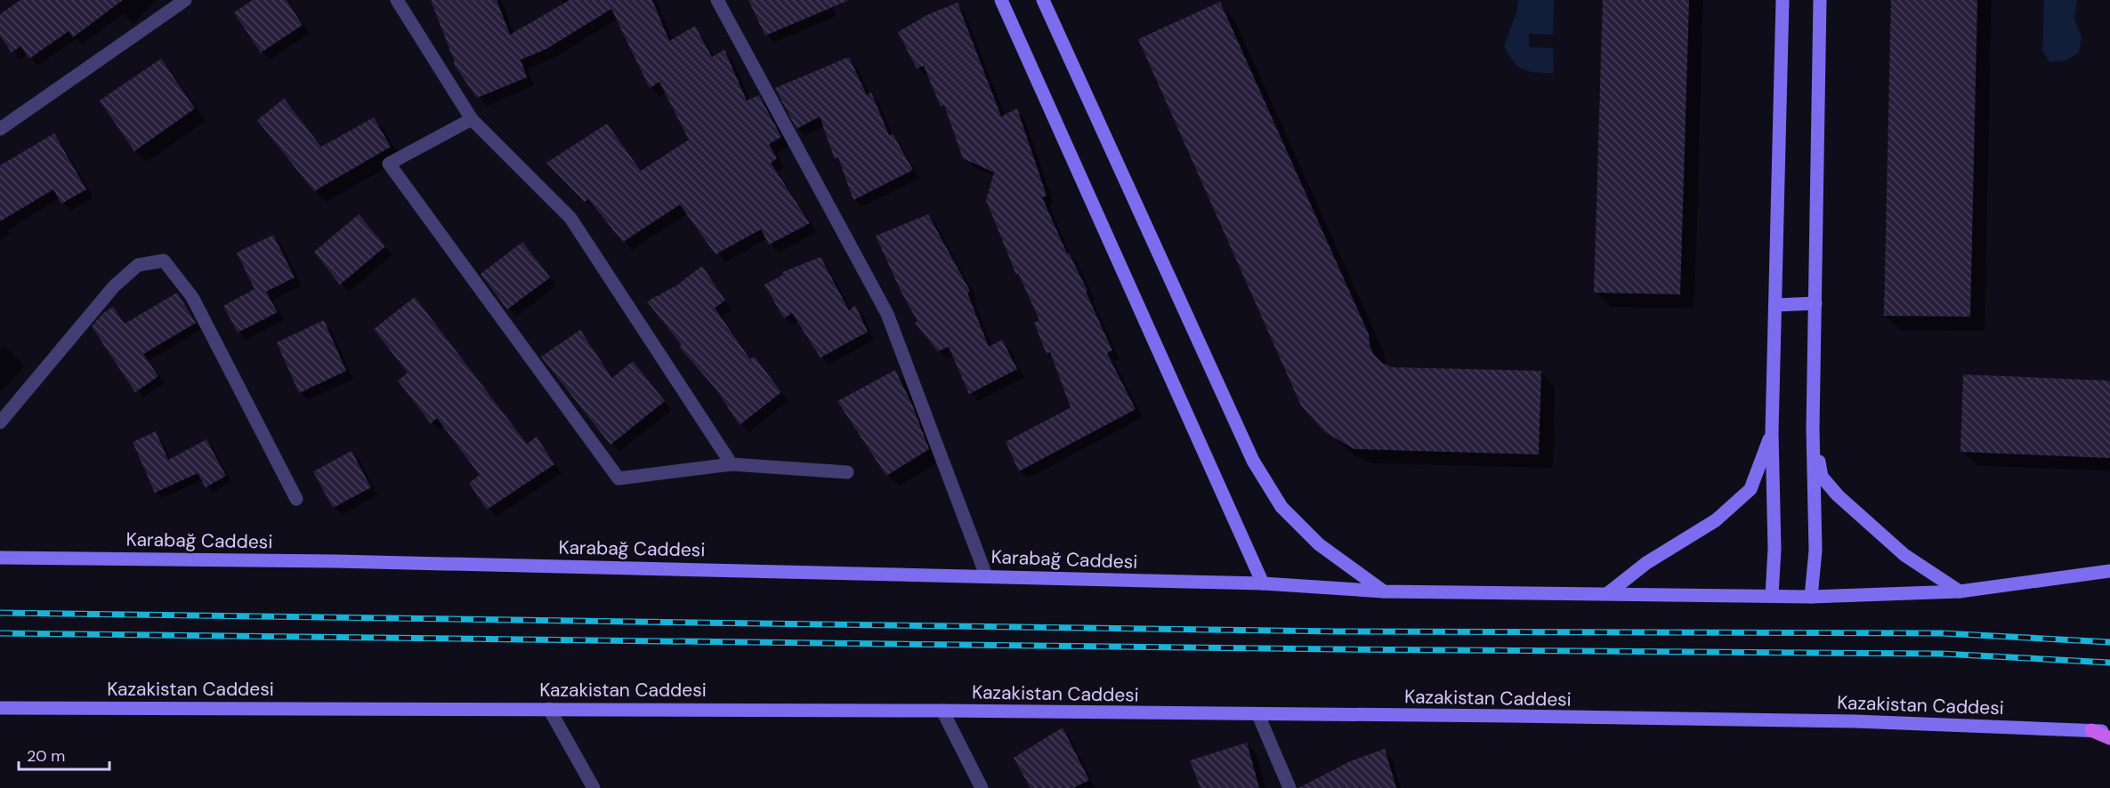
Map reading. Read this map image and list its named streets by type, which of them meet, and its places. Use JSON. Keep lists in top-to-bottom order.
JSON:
{
  "streets": {
    "main road": ["Karabağ Caddesi", "Kazakistan Caddesi"]
  },
  "scale_bar": "20 m"
}
